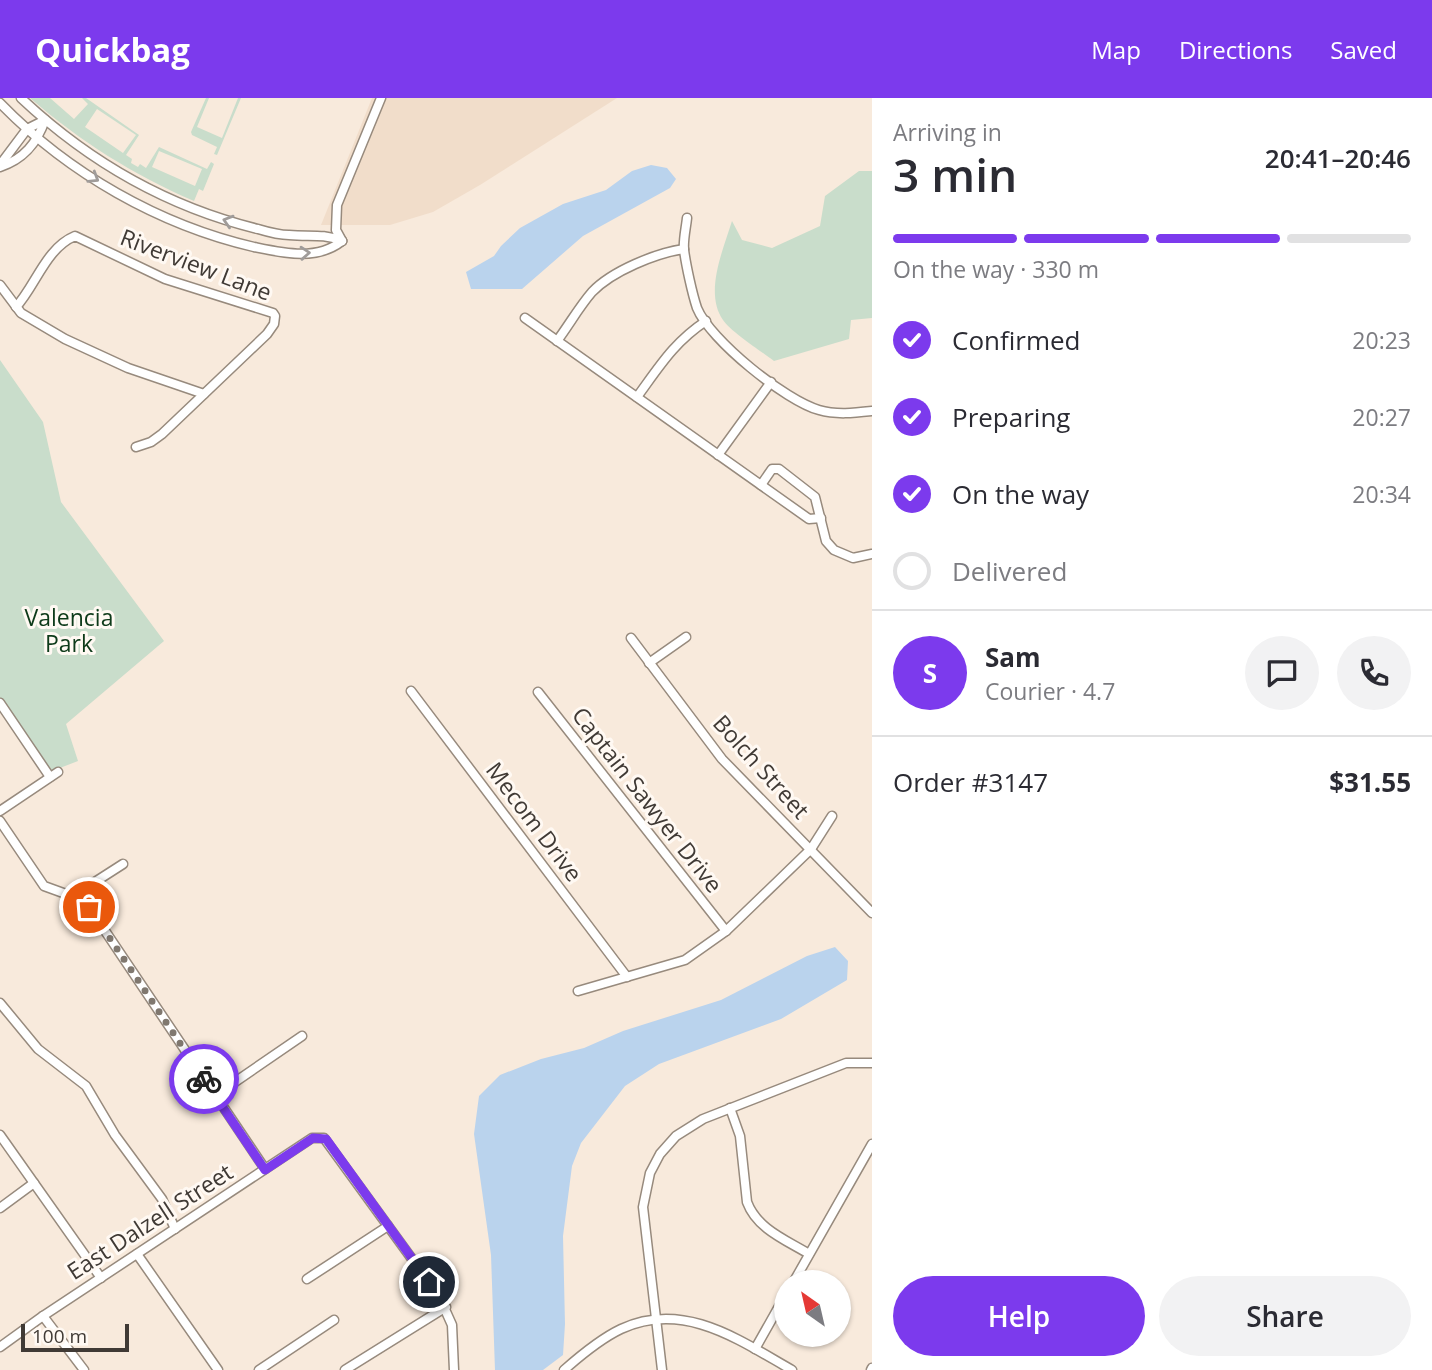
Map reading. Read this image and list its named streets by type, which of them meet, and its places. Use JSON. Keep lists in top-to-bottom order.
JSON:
{
  "streets": {
    "street": [
      "Riverview Lane",
      "Bolch Street",
      "Captain Sawyer Drive",
      "Mecom Drive",
      "East Dalzell Street"
    ]
  },
  "parks": ["Valencia Park"],
  "scale_bar": "100 m",
  "north": "top left",
  "page": {
    "header": "Quickbag",
    "nav": ["Map", "Directions", "Saved"],
    "heading": ["3 min", "Arriving in", "20:41–20:46"],
    "panel": [
      "Sam",
      "Courier · 4.7",
      "Order #3147",
      "$31.55"
    ],
    "bar": "On the way · 330 m",
    "list": [
      ["Confirmed", "20:23"],
      ["Preparing", "20:27"],
      ["On the way", "20:34"],
      "Delivered"
    ],
    "round": "S",
    "buttons": ["Help", "Share"],
    "scale": "100 m"
  }
}
